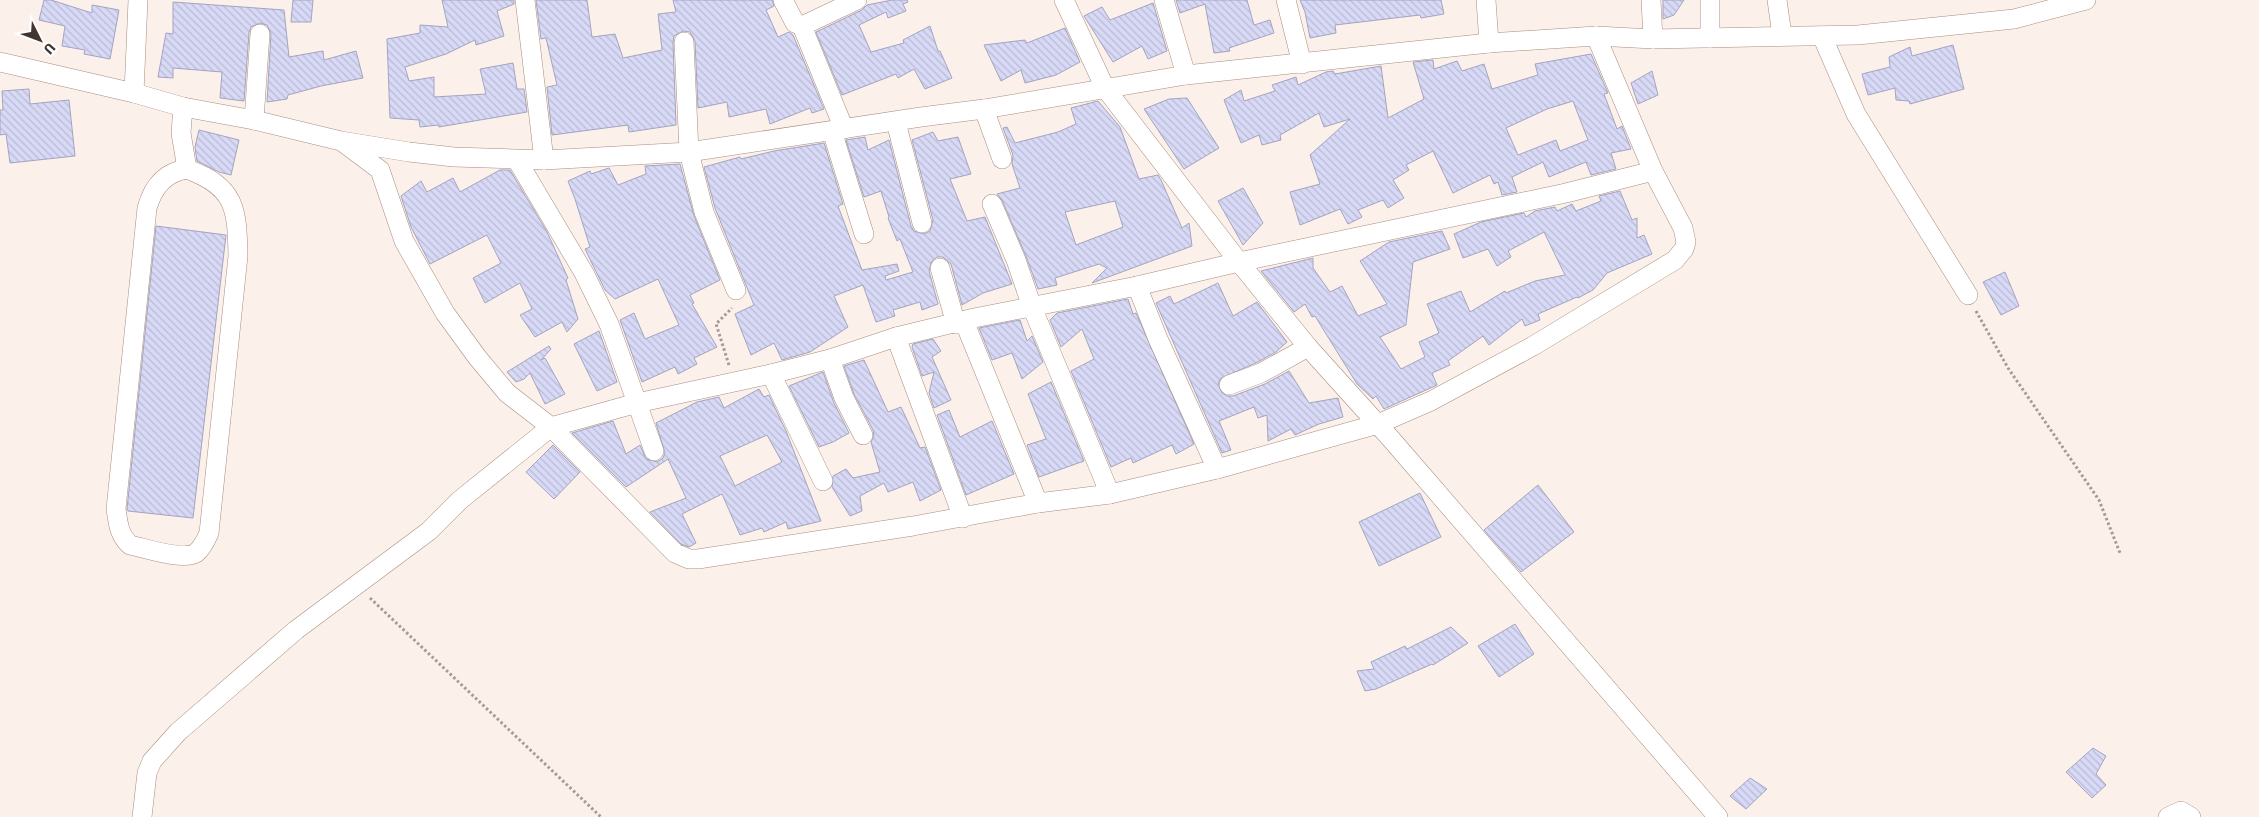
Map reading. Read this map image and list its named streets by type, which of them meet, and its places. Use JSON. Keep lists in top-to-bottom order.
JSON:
{
  "north": "bottom right"
}
